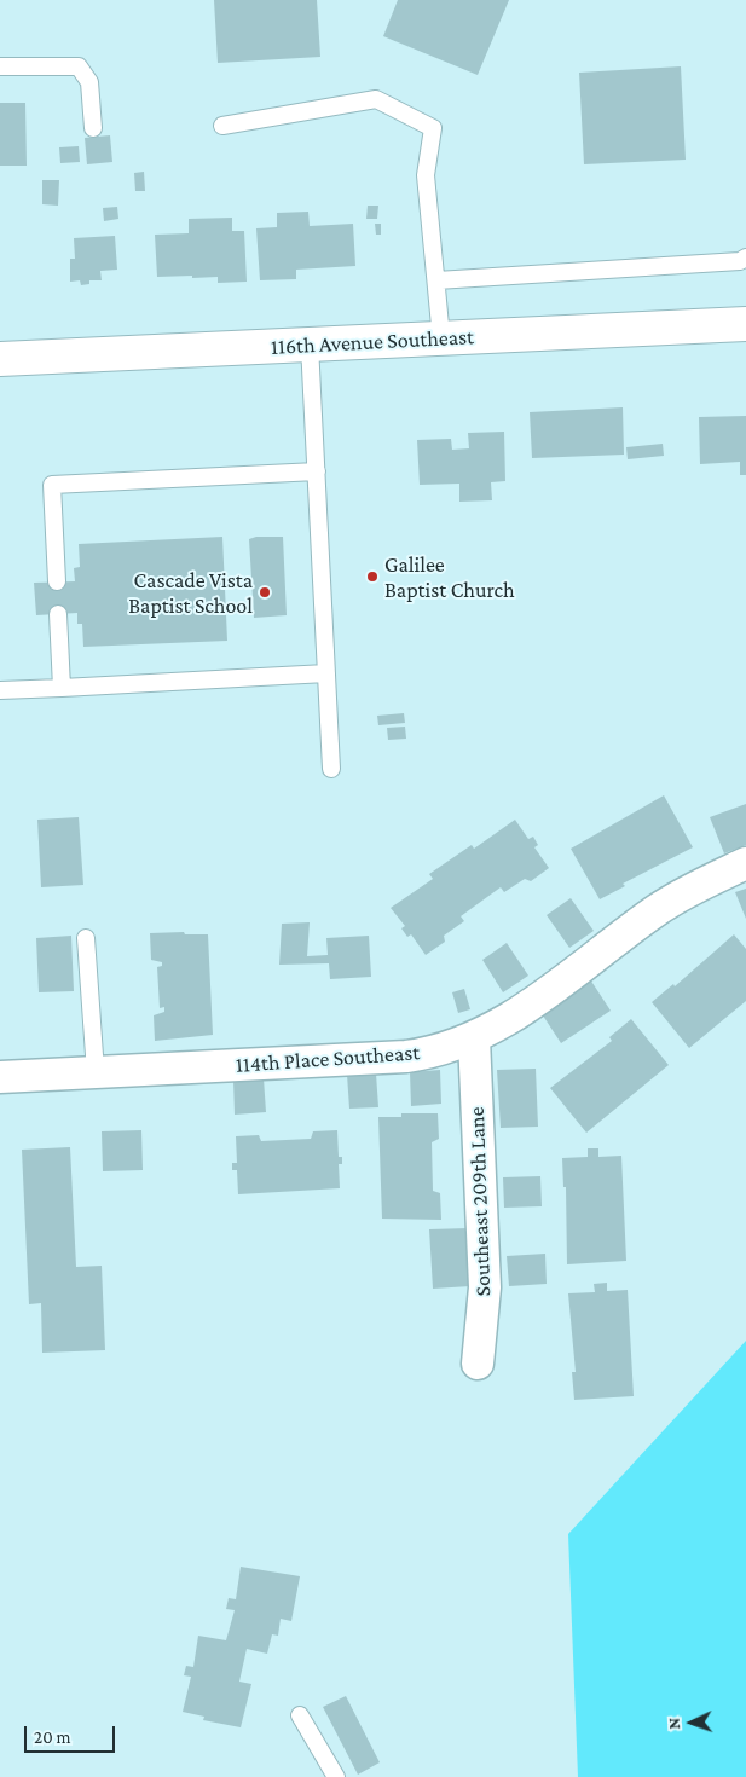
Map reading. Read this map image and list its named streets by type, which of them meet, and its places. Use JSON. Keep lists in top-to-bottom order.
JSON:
{
  "streets": {
    "main road": ["116th Avenue Southeast"],
    "street": ["114th Place Southeast", "Southeast 209th Lane"]
  },
  "crossings": [
    ["114th Place Southeast", "Southeast 209th Lane"]
  ],
  "places": ["Galilee Baptist Church", "Cascade Vista Baptist School"],
  "scale_bar": "20 m",
  "north": "left"
}
